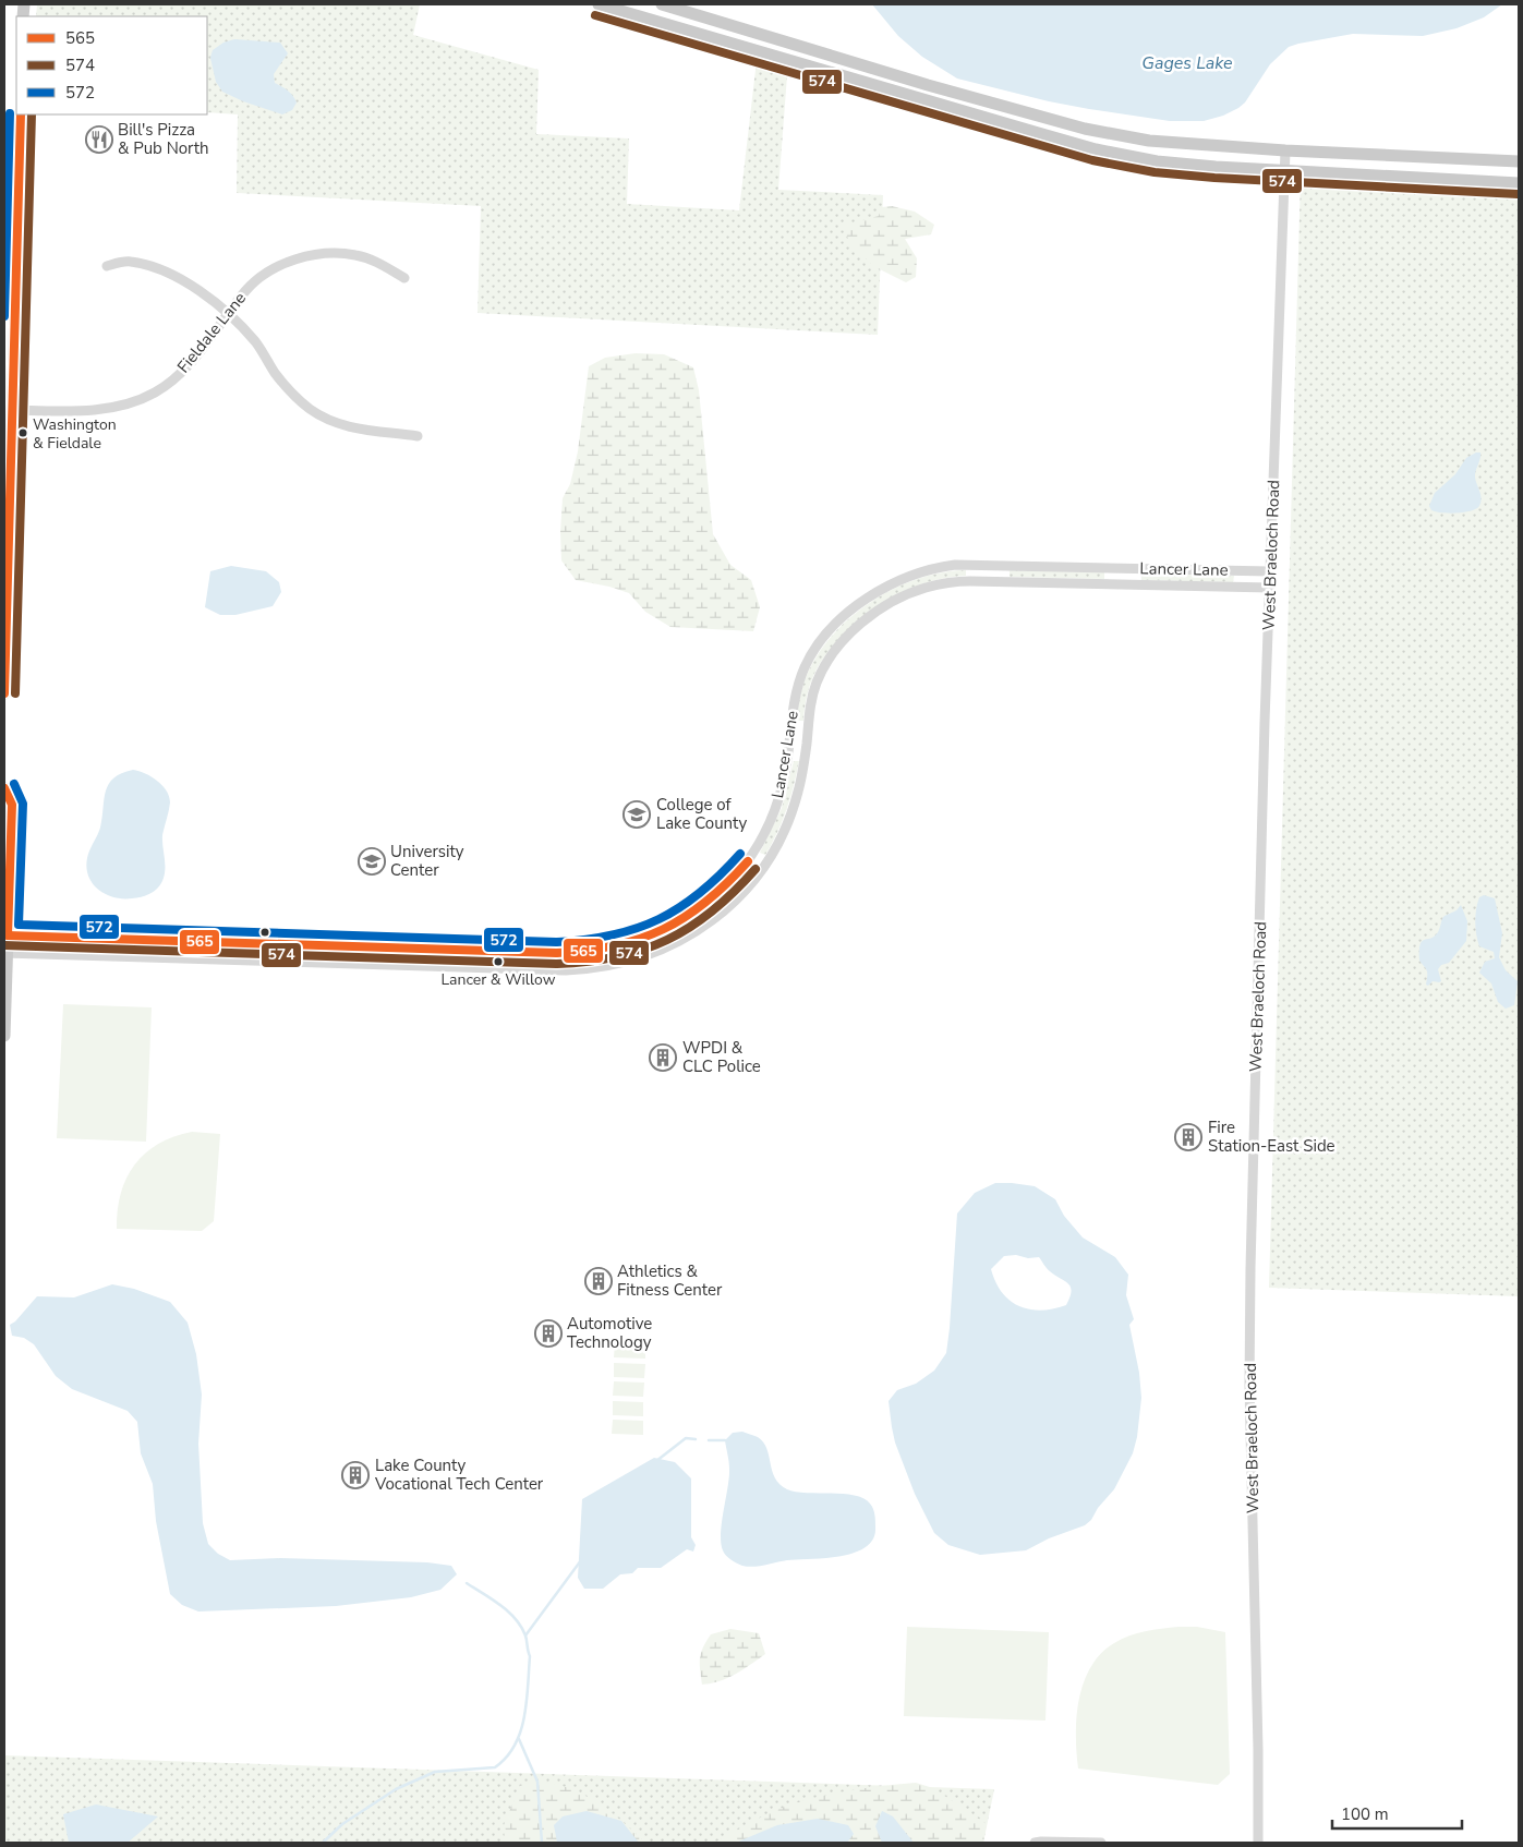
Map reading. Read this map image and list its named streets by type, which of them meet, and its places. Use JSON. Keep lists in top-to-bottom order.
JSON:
{
  "streets": {
    "street": ["Fieldale Lane", "West Braeloch Road", "Lancer Lane"]
  },
  "crossings": [
    ["West Braeloch Road", "Lancer Lane"]
  ],
  "water": ["Gages Lake"],
  "places": {
    "restaurant": ["Bill's Pizza & Pub North"],
    "other": ["Washington & Fieldale", "Lancer & Willow"],
    "school or university": ["College of Lake County", "University Center"],
    "building": [
      "WPDI & CLC Police",
      "Fire Station-East Side",
      "Athletics & Fitness Center",
      "Automotive Technology",
      "Lake County Vocational Tech Center"
    ]
  },
  "lines": ["transit line 574", "transit line 572", "transit line 565"],
  "legend": ["565", "574", "572"],
  "scale_bar": "100 m"
}
